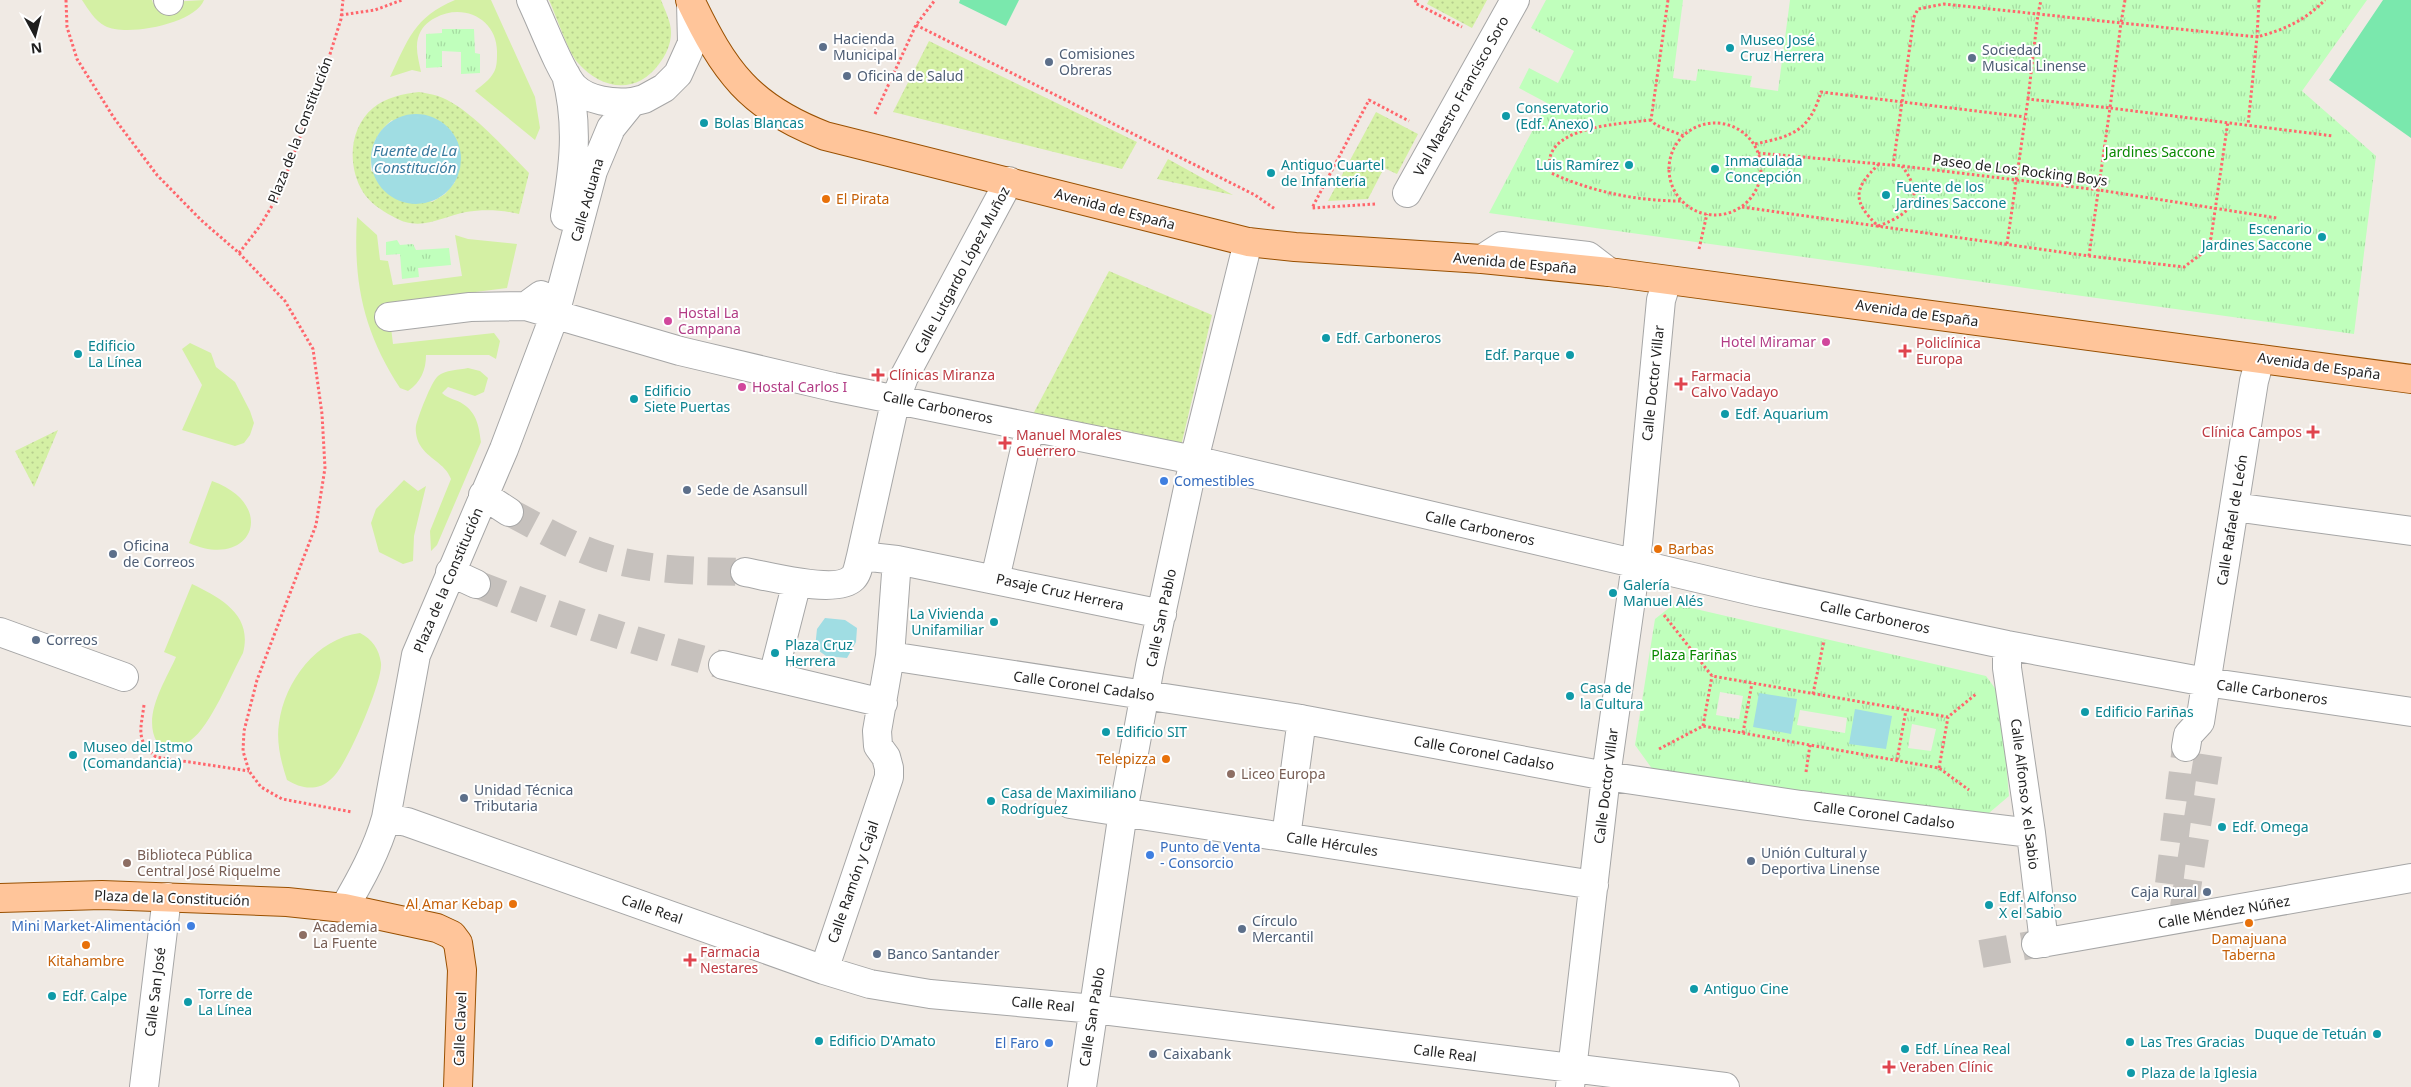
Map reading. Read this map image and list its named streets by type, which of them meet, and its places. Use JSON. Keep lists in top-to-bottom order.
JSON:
{
  "streets": {
    "main road": ["Plaza de la Constitución", "Avenida de España", "Calle Clavel"],
    "street": [
      "Vial Maestro Francisco Soro",
      "Calle Aduana",
      "Calle Lutgardo López Muñoz",
      "Calle Doctor Villar",
      "Calle Carboneros",
      "Calle Rafael de León",
      "Pasaje Cruz Herrera",
      "Calle San Pablo",
      "Calle Coronel Cadalso",
      "Calle Alfonso X el Sabio",
      "Calle Hércules",
      "Calle Ramón y Cajal",
      "Calle Real",
      "Calle Méndez Núñez",
      "Calle San José"
    ],
    "path": ["Paseo de Los Rocking Boys"]
  },
  "crossings": [
    ["Plaza de la Constitución", "Calle Aduana"],
    ["Plaza de la Constitución", "Calle Carboneros"],
    ["Plaza de la Constitución", "Calle Real"],
    ["Plaza de la Constitución", "Calle San José"],
    ["Plaza de la Constitución", "Calle Clavel"],
    ["Calle Aduana", "Avenida de España"],
    ["Calle Aduana", "Calle Carboneros"],
    ["Avenida de España", "Calle Lutgardo López Muñoz"],
    ["Avenida de España", "Calle Doctor Villar"],
    ["Avenida de España", "Calle Rafael de León"],
    ["Avenida de España", "Calle San Pablo"],
    ["Calle Lutgardo López Muñoz", "Calle Carboneros"],
    ["Calle Doctor Villar", "Calle Carboneros"],
    ["Calle Doctor Villar", "Calle Coronel Cadalso"],
    ["Calle Doctor Villar", "Calle Hércules"],
    ["Calle Doctor Villar", "Calle Real"],
    ["Calle Carboneros", "Calle Rafael de León"],
    ["Calle Carboneros", "Calle San Pablo"],
    ["Calle Carboneros", "Calle Alfonso X el Sabio"],
    ["Pasaje Cruz Herrera", "Calle San Pablo"],
    ["Calle San Pablo", "Calle Coronel Cadalso"],
    ["Calle San Pablo", "Calle Hércules"],
    ["Calle San Pablo", "Calle Real"],
    ["Calle Coronel Cadalso", "Calle Alfonso X el Sabio"],
    ["Calle Alfonso X el Sabio", "Calle Méndez Núñez"],
    ["Calle Ramón y Cajal", "Calle Real"]
  ],
  "water": ["Fuente de La Constitución"],
  "parks": ["Jardines Saccone", "Plaza Fariñas"],
  "places": {
    "other": [
      "Hacienda Municipal",
      "Museo José Cruz Herrera",
      "Sociedad Musical Linense",
      "Comisiones Obreras",
      "Oficina de Salud",
      "Conservatorio (Edf. Anexo)",
      "Bolas Blancas",
      "Luis Ramírez",
      "Inmaculada Concepción",
      "Antiguo Cuartel de Infantería",
      "Fuente de los Jardines Saccone",
      "El Pirata",
      "Escenario Jardines Saccone",
      "Hostal La Campana",
      "Edf. Carboneros",
      "Hotel Miramar",
      "Edificio La Línea",
      "Edf. Parque",
      "Hostal Carlos I",
      "Edificio Siete Puertas",
      "Edf. Aquarium",
      "Comestibles",
      "Sede de Asansull",
      "Barbas",
      "Oficina de Correos",
      "Galería Manuel Alés",
      "La Vivienda Unifamiliar",
      "Correos",
      "Plaza Cruz Herrera",
      "Casa de la Cultura",
      "Edificio Fariñas",
      "Edificio SIT",
      "Museo del Istmo (Comandancia)",
      "Telepizza",
      "Liceo Europa",
      "Unidad Técnica Tributaria",
      "Casa de Maximiliano Rodríguez",
      "Edf. Omega",
      "Punto de Venta - Consorcio",
      "Unión Cultural y Deportiva Linense",
      "Biblioteca Pública Central José Riquelme",
      "Caja Rural",
      "Al Amar Kebap",
      "Edf. Alfonso X el Sabio",
      "Damajuana Taberna",
      "Mini Market-Alimentación",
      "Círculo Mercantil",
      "Academia La Fuente",
      "Kitahambre",
      "Banco Santander",
      "Antiguo Cine",
      "Edf. Calpe",
      "Torre de La Línea",
      "Duque de Tetuán",
      "Edificio D'Amato",
      "Las Tres Gracias",
      "El Faro",
      "Edf. Línea Real",
      "Caixabank",
      "Plaza de la Iglesia"
    ],
    "health": [
      "Policlínica Europa",
      "Clínicas Miranza",
      "Farmacia Calvo Vadayo",
      "Clínica Campos",
      "Manuel Morales Guerrero",
      "Farmacia Nestares",
      "Veraben Clínic"
    ]
  },
  "north": "bottom"
}
